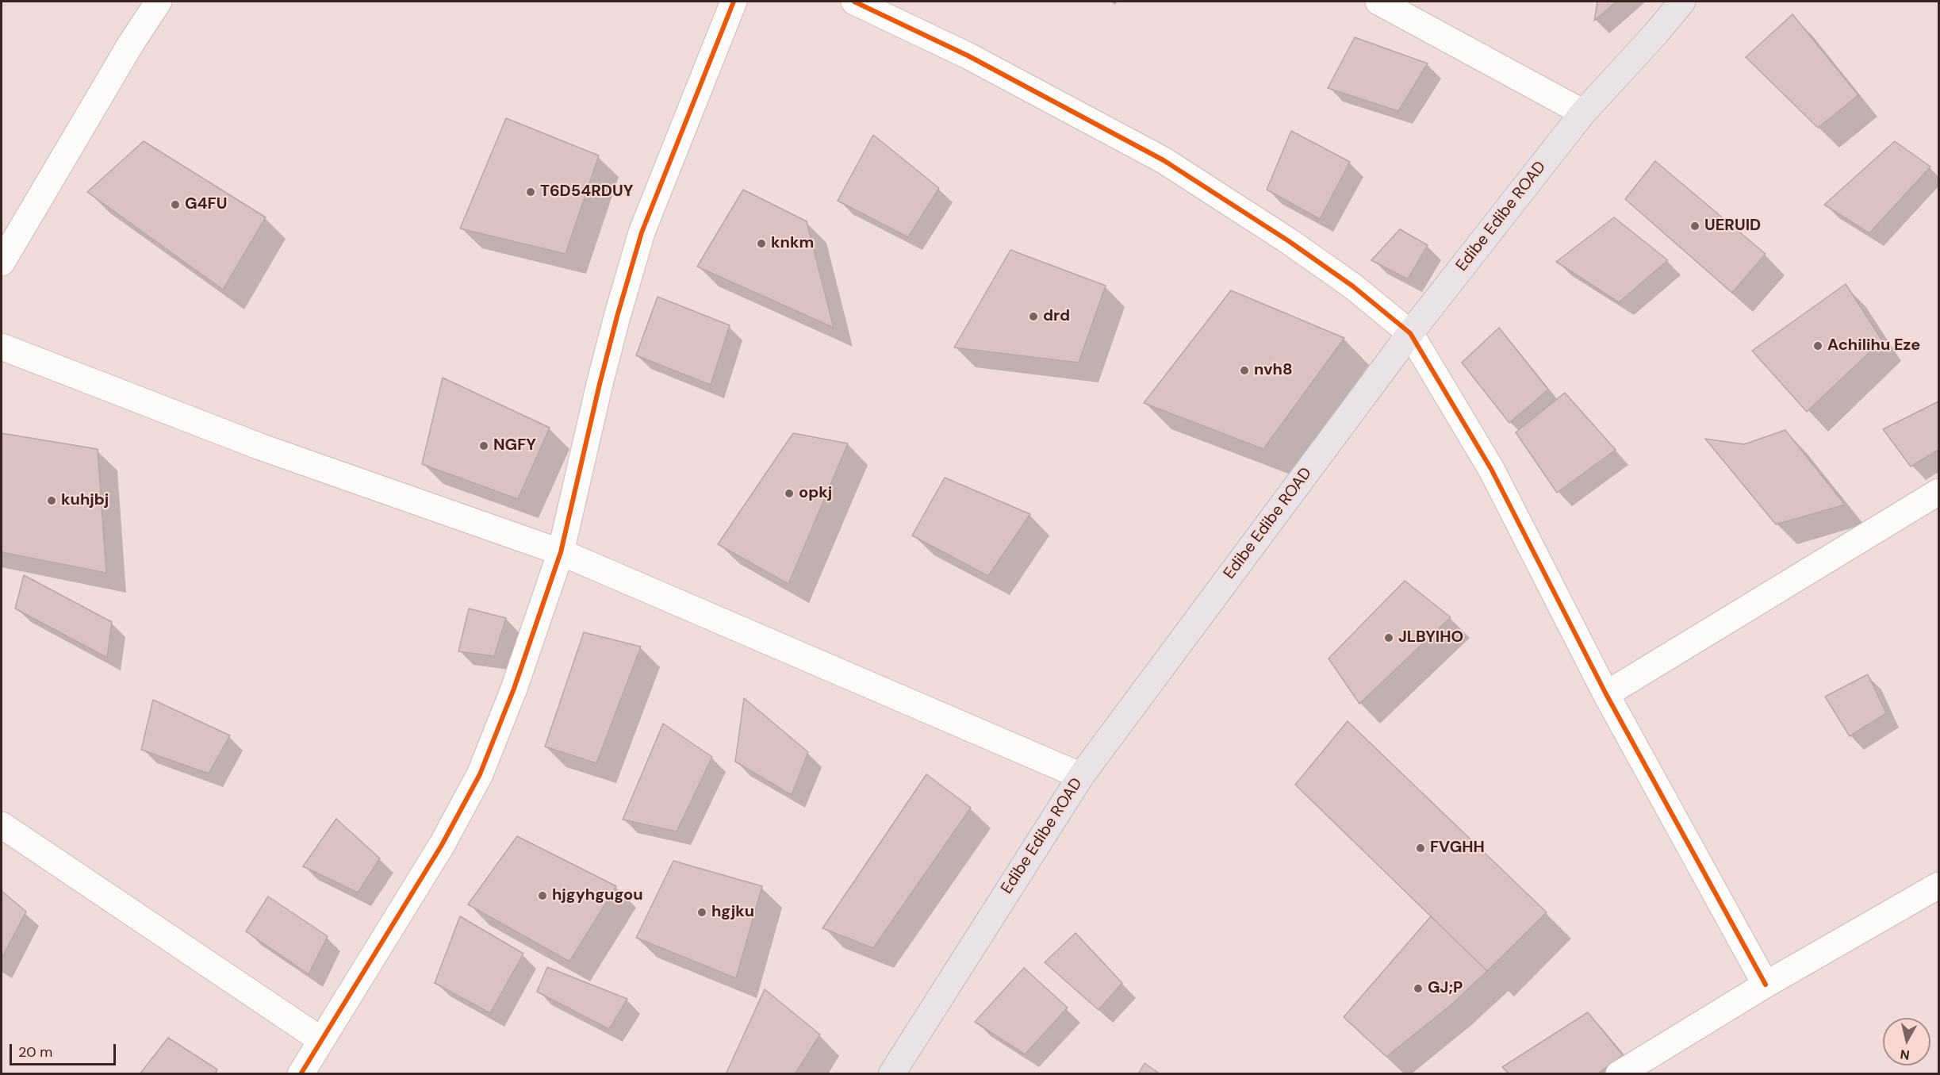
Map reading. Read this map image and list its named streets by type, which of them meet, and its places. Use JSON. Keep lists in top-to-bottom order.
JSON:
{
  "streets": {
    "main road": ["Edibe Edibe ROAD"]
  },
  "places": [
    "T6D54RDUY",
    "G4FU",
    "UERUID",
    "knkm",
    "drd",
    "Achilihu Eze",
    "nvh8",
    "NGFY",
    "opkj",
    "kuhjbj",
    "JLBYIHO",
    "FVGHH",
    "hjgyhgugou",
    "hgjku",
    "GJ;P"
  ],
  "scale_bar": "20 m",
  "north": "bottom"
}
